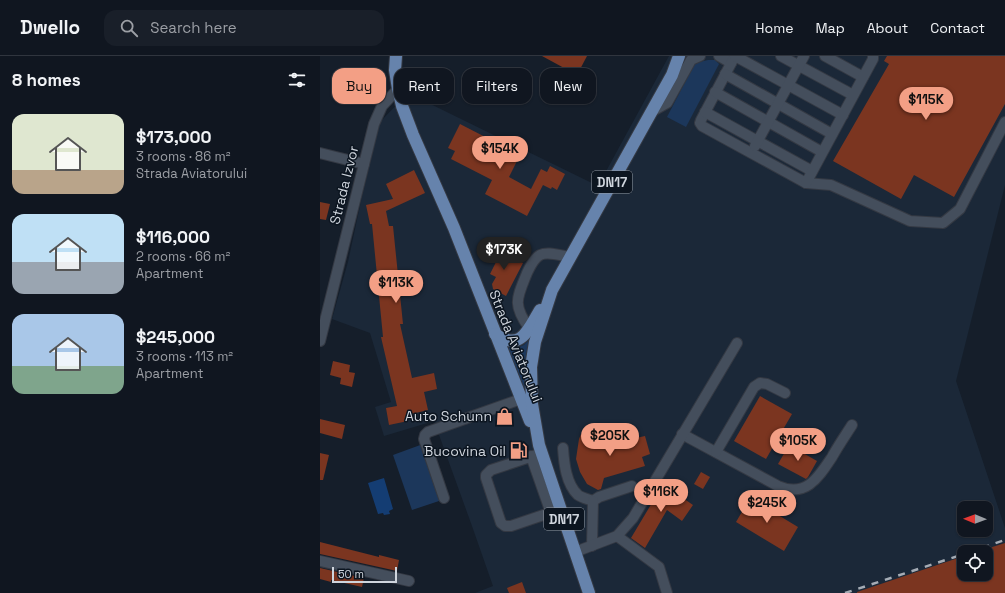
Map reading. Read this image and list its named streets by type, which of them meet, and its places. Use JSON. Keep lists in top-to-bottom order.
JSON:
{
  "streets": {
    "main road": ["DN17", "Strada Aviatorului"],
    "street": ["Strada Izvor"]
  },
  "crossings": [
    ["DN17", "Strada Aviatorului"]
  ],
  "places": {
    "shop": ["Auto Schunn"],
    "fuel station": ["Bucovina Oil"]
  },
  "scale_bar": "50 m",
  "north": "left",
  "page": {
    "header": "Dwello",
    "search": "Search here",
    "nav": [
      "Home",
      "Map",
      "About",
      "Contact"
    ],
    "heading": "8 homes",
    "chip": [
      "Buy",
      "Rent",
      "Filters",
      "New"
    ],
    "price": [
      "$115K",
      "$154K",
      "$173K",
      "$113K",
      "$205K",
      "$105K",
      "$116K",
      "$245K"
    ],
    "list": [
      {
        "name": "$173,000",
        "note": "3 rooms · 86 m² · Strada Aviatorului"
      },
      {
        "name": "$116,000",
        "note": "2 rooms · 66 m² · Apartment"
      },
      {
        "name": "$245,000",
        "note": "3 rooms · 113 m² · Apartment"
      }
    ],
    "scale": "50 m"
  }
}
